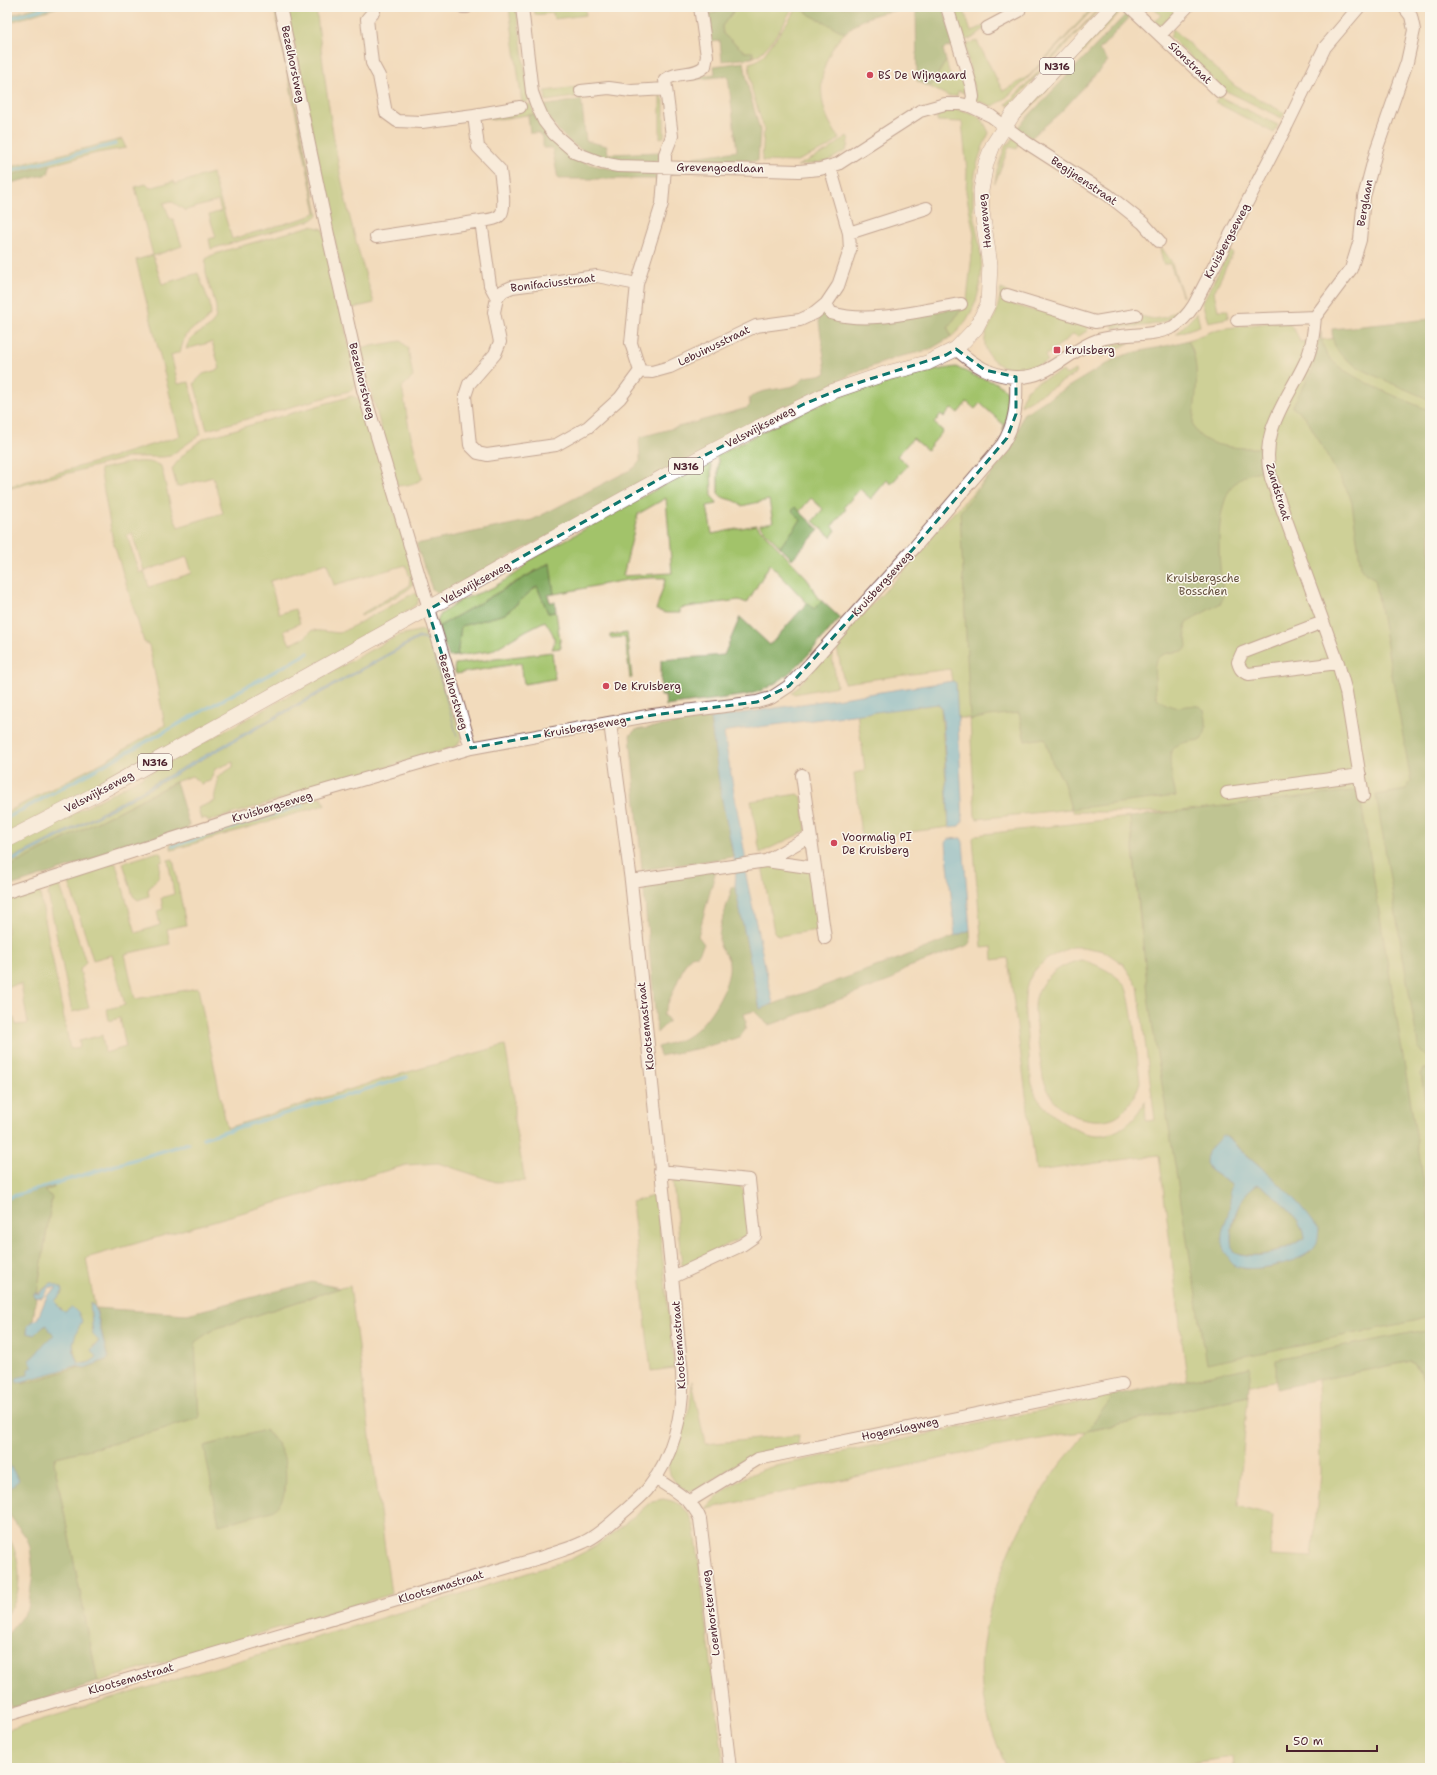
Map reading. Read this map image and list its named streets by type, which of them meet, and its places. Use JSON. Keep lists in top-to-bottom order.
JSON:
{
  "streets": {
    "main road": ["N316", "Haareweg", "Velswijkseweg"],
    "street": [
      "Sionstraat",
      "Bezelhorstweg",
      "Grevengoedlaan",
      "Begijnenstraat",
      "Berglaan",
      "Kruisbergseweg",
      "Bonifaciusstraat",
      "Lebuinusstraat",
      "Zandstraat",
      "Klootsemastraat",
      "Hogenslagweg",
      "Loenhorsterweg"
    ]
  },
  "crossings": [
    ["Bezelhorstweg", "Kruisbergseweg"],
    ["Bezelhorstweg", "Velswijkseweg"],
    ["Grevengoedlaan", "Begijnenstraat"],
    ["Grevengoedlaan", "Haareweg"],
    ["Grevengoedlaan", "Lebuinusstraat"],
    ["Begijnenstraat", "Haareweg"],
    ["Berglaan", "Zandstraat"],
    ["Haareweg", "Kruisbergseweg"],
    ["Haareweg", "Velswijkseweg"],
    ["Kruisbergseweg", "Velswijkseweg"],
    ["Kruisbergseweg", "Klootsemastraat"],
    ["Bonifaciusstraat", "Lebuinusstraat"],
    ["Klootsemastraat", "Loenhorsterweg"],
    ["Hogenslagweg", "Loenhorsterweg"]
  ],
  "parks": ["Kruisbergsche Bosschen"],
  "places": {
    "other": ["BS De Wijngaard", "De Kruisberg", "Voormalig PI De Kruisberg"],
    "transit": ["Kruisberg"]
  },
  "scale_bar": "50 m"
}
